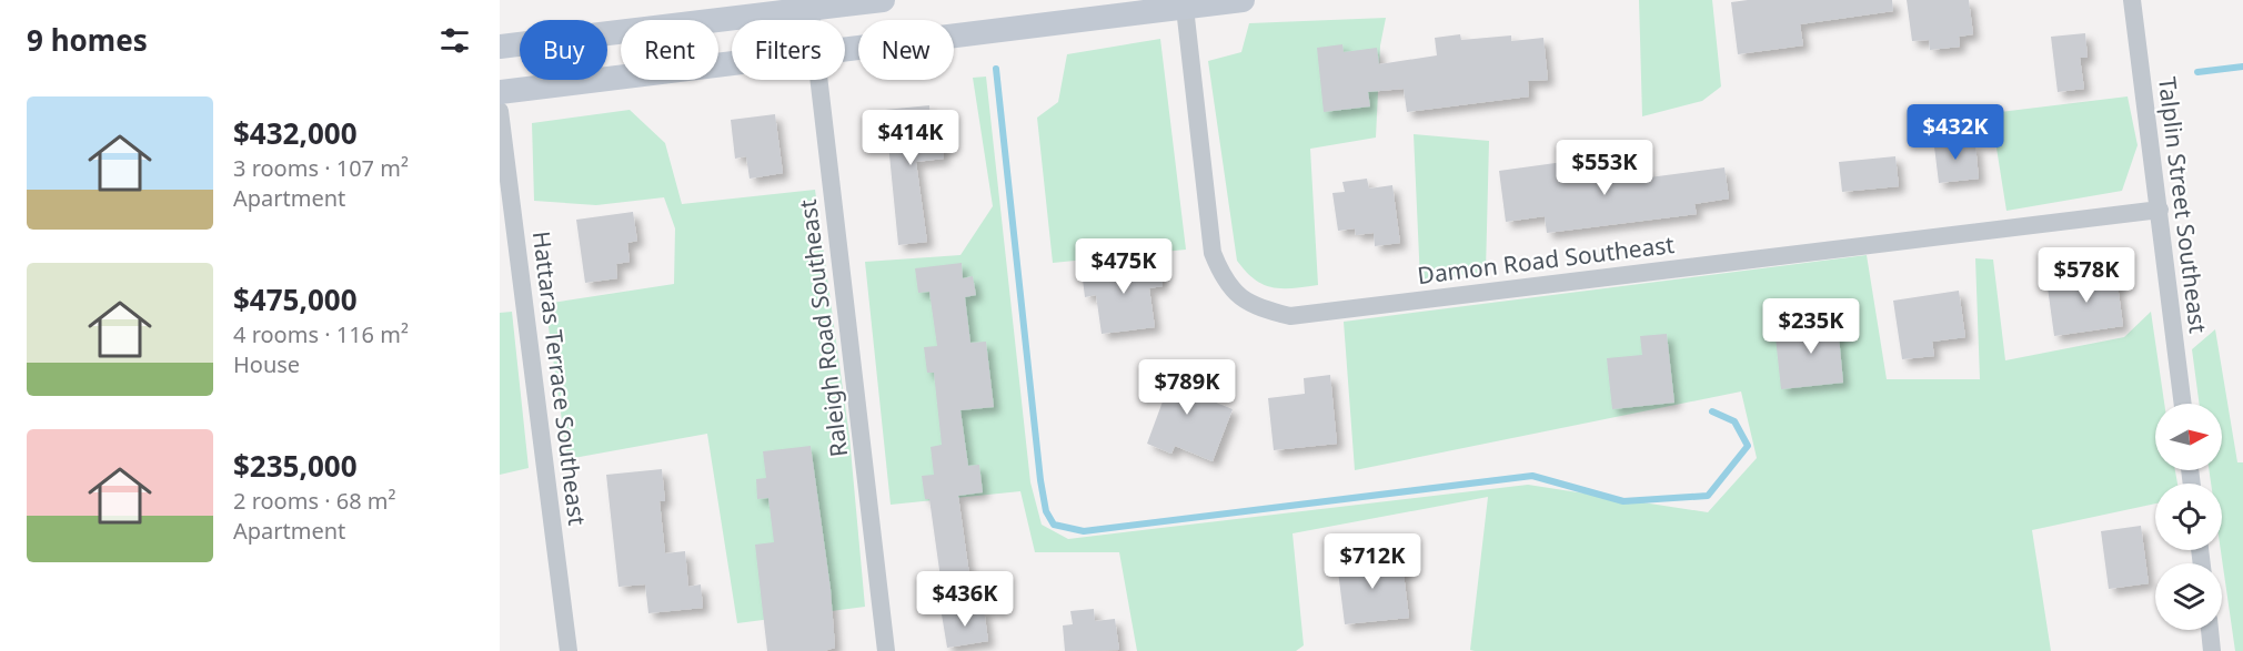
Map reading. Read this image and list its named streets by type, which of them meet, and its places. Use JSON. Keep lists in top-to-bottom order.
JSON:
{
  "streets": {
    "street": [
      "Talplin Street Southeast",
      "Damon Road Southeast",
      "Raleigh Road Southeast",
      "Hattaras Terrace Southeast"
    ]
  },
  "crossings": [
    ["Talplin Street Southeast", "Damon Road Southeast"]
  ],
  "north": "right",
  "page": {
    "heading": "9 homes",
    "chip": [
      "Buy",
      "Rent",
      "Filters",
      "New"
    ],
    "list": [
      {
        "name": "$432,000",
        "note": "3 rooms · 107 m² · Apartment"
      },
      {
        "name": "$475,000",
        "note": "4 rooms · 116 m² · House"
      },
      {
        "name": "$235,000",
        "note": "2 rooms · 68 m² · Apartment"
      }
    ],
    "price": [
      "$432K",
      "$414K",
      "$553K",
      "$475K",
      "$578K",
      "$235K",
      "$789K",
      "$712K",
      "$436K"
    ]
  }
}
